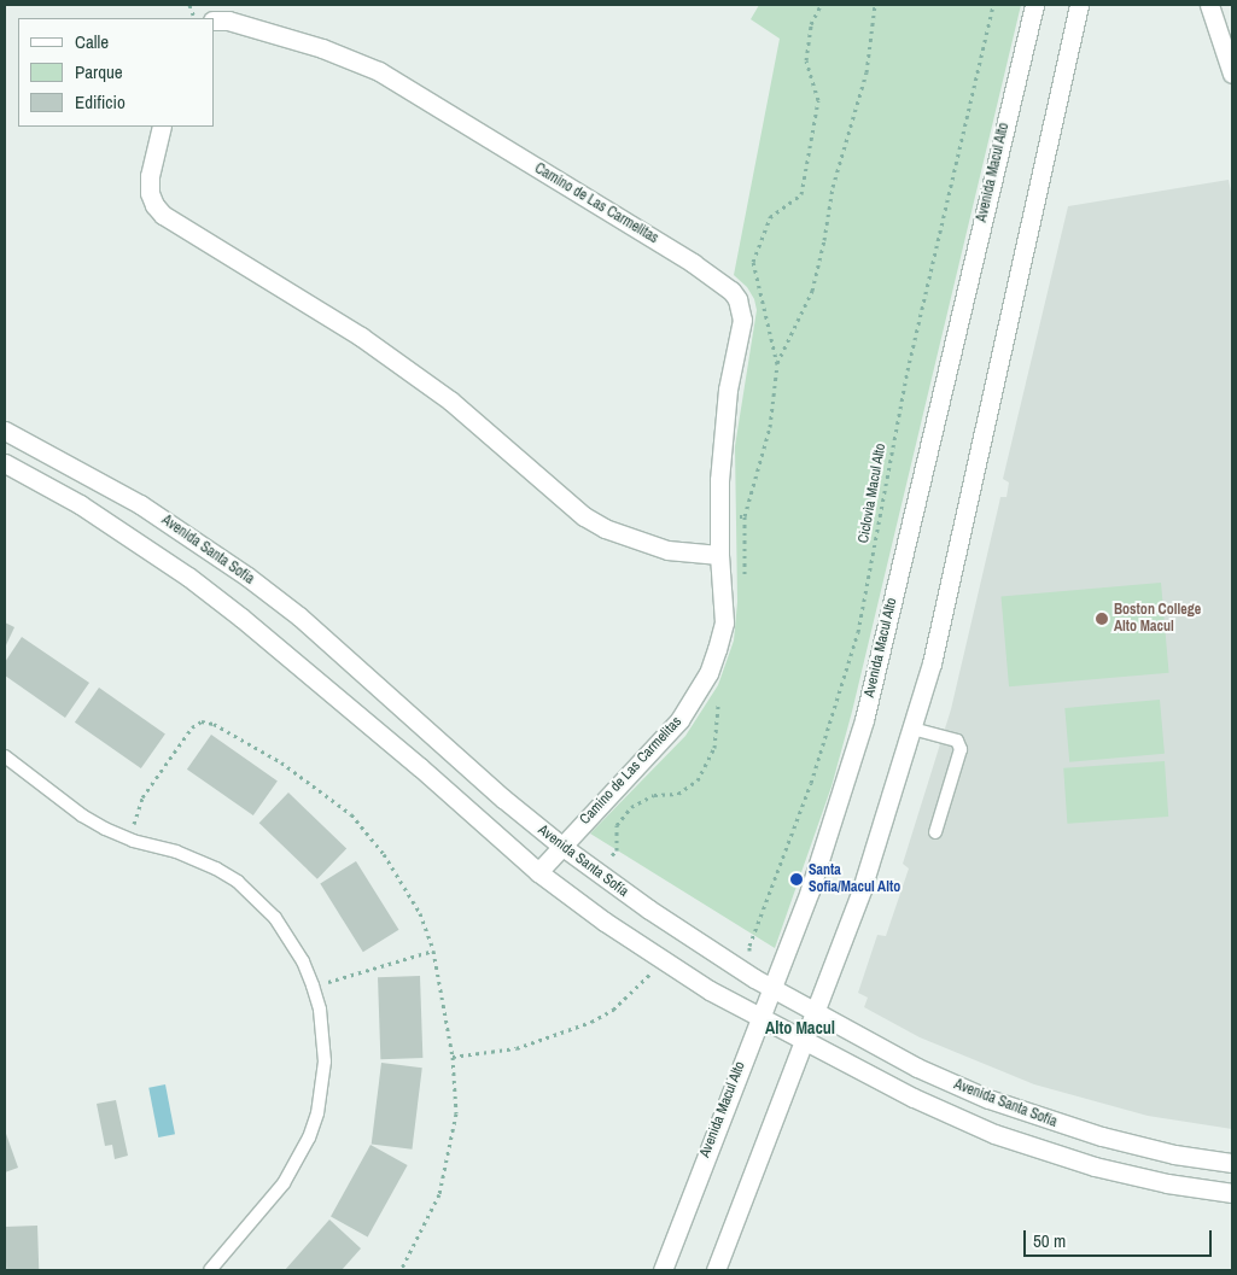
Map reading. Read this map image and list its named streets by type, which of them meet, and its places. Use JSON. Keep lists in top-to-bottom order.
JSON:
{
  "streets": {
    "street": ["Avenida Macul Alto", "Camino de Las Carmelitas", "Avenida Santa Sofía"],
    "path": ["Ciclovìa Macul Alto"]
  },
  "crossings": [
    ["Avenida Macul Alto", "Ciclovìa Macul Alto"],
    ["Avenida Macul Alto", "Avenida Santa Sofía"],
    ["Camino de Las Carmelitas", "Avenida Santa Sofía"],
    ["Ciclovìa Macul Alto", "Avenida Santa Sofía"]
  ],
  "districts": ["Alto Macul"],
  "places": ["Boston College Alto Macul", "Santa Sofia/Macul Alto"],
  "legend": ["Calle", "Parque", "Edificio"],
  "scale_bar": "50 m"
}
